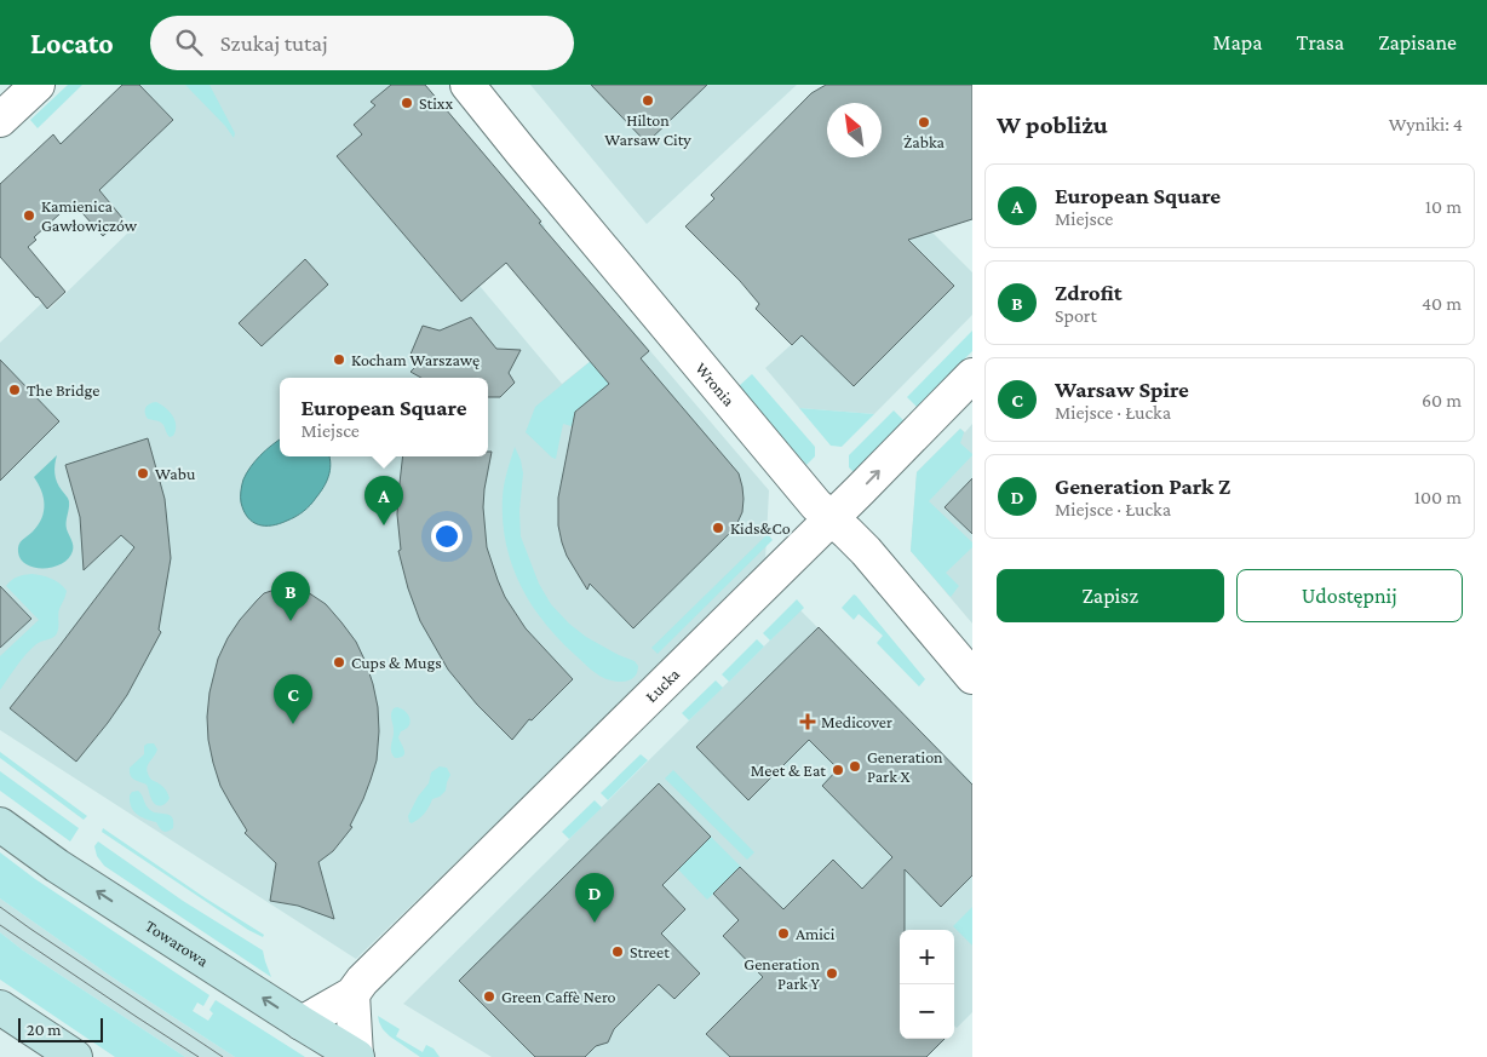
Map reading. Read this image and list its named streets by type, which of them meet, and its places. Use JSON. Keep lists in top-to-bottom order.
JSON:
{
  "streets": {
    "main road": ["Towarowa"],
    "street": ["Wronia", "Łucka"]
  },
  "crossings": [
    ["Wronia", "Łucka"],
    ["Łucka", "Towarowa"]
  ],
  "one_way": ["Towarowa"],
  "places": {
    "other": [
      "Hilton Warsaw City",
      "Stixx",
      "Żabka",
      "Kamienica Gawłowiczów",
      "Kocham Warszawę",
      "The Bridge",
      "Wabu",
      "Kids&Co",
      "Cups & Mugs",
      "Generation Park X",
      "Meet & Eat",
      "Amici",
      "Street",
      "Generation Park Y",
      "Green Caffè Nero"
    ],
    "health": ["Medicover"]
  },
  "scale_bar": "20 m",
  "north": "top left",
  "page": {
    "header": "Locato",
    "search": "Szukaj tutaj",
    "nav": ["Mapa", "Trasa", "Zapisane"],
    "heading": ["W pobliżu", "Wyniki: 4"],
    "list": [
      {
        "mark": "A",
        "name": "European Square",
        "note": "Miejsce",
        "value": "10 m"
      },
      {
        "mark": "B",
        "name": "Zdrofit",
        "note": "Sport",
        "value": "40 m"
      },
      {
        "mark": "C",
        "name": "Warsaw Spire",
        "note": "Miejsce · Łucka",
        "value": "60 m"
      },
      {
        "mark": "D",
        "name": "Generation Park Z",
        "note": "Miejsce · Łucka",
        "value": "100 m"
      }
    ],
    "popup": ["European Square", "Miejsce"],
    "pins": [
      "A",
      "B",
      "C",
      "D"
    ],
    "buttons": ["Zapisz", "Udostępnij"],
    "map_buttons": ["+", "−"],
    "scale": "20 m"
  }
}
